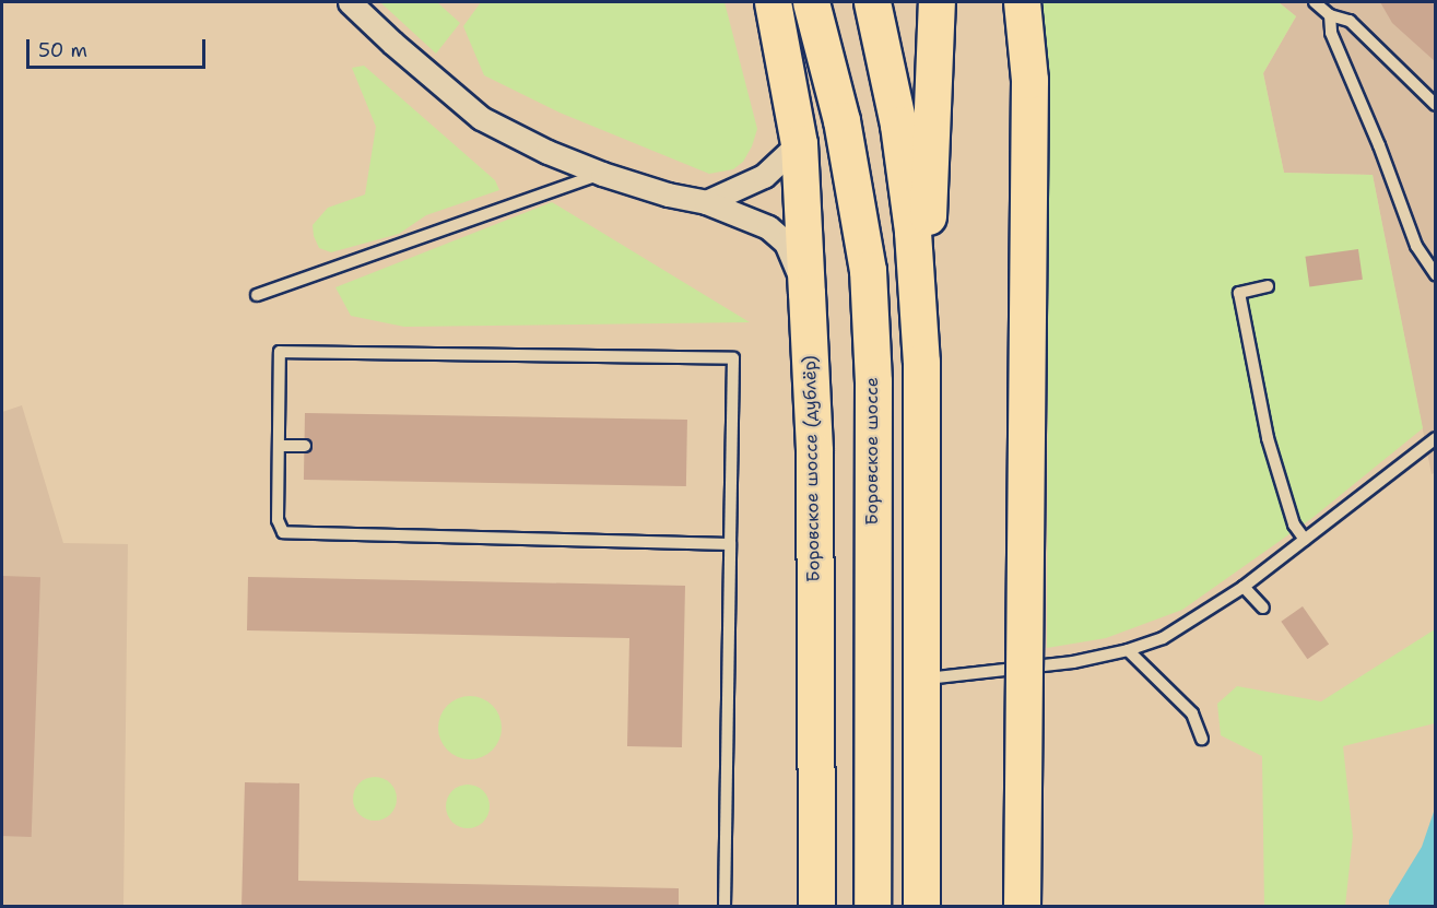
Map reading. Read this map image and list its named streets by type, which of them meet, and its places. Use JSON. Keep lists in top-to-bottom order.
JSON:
{
  "streets": {
    "main road": ["Боровское шоссе", "Боровское шоссе (дублёр)"]
  },
  "scale_bar": "50 m"
}
